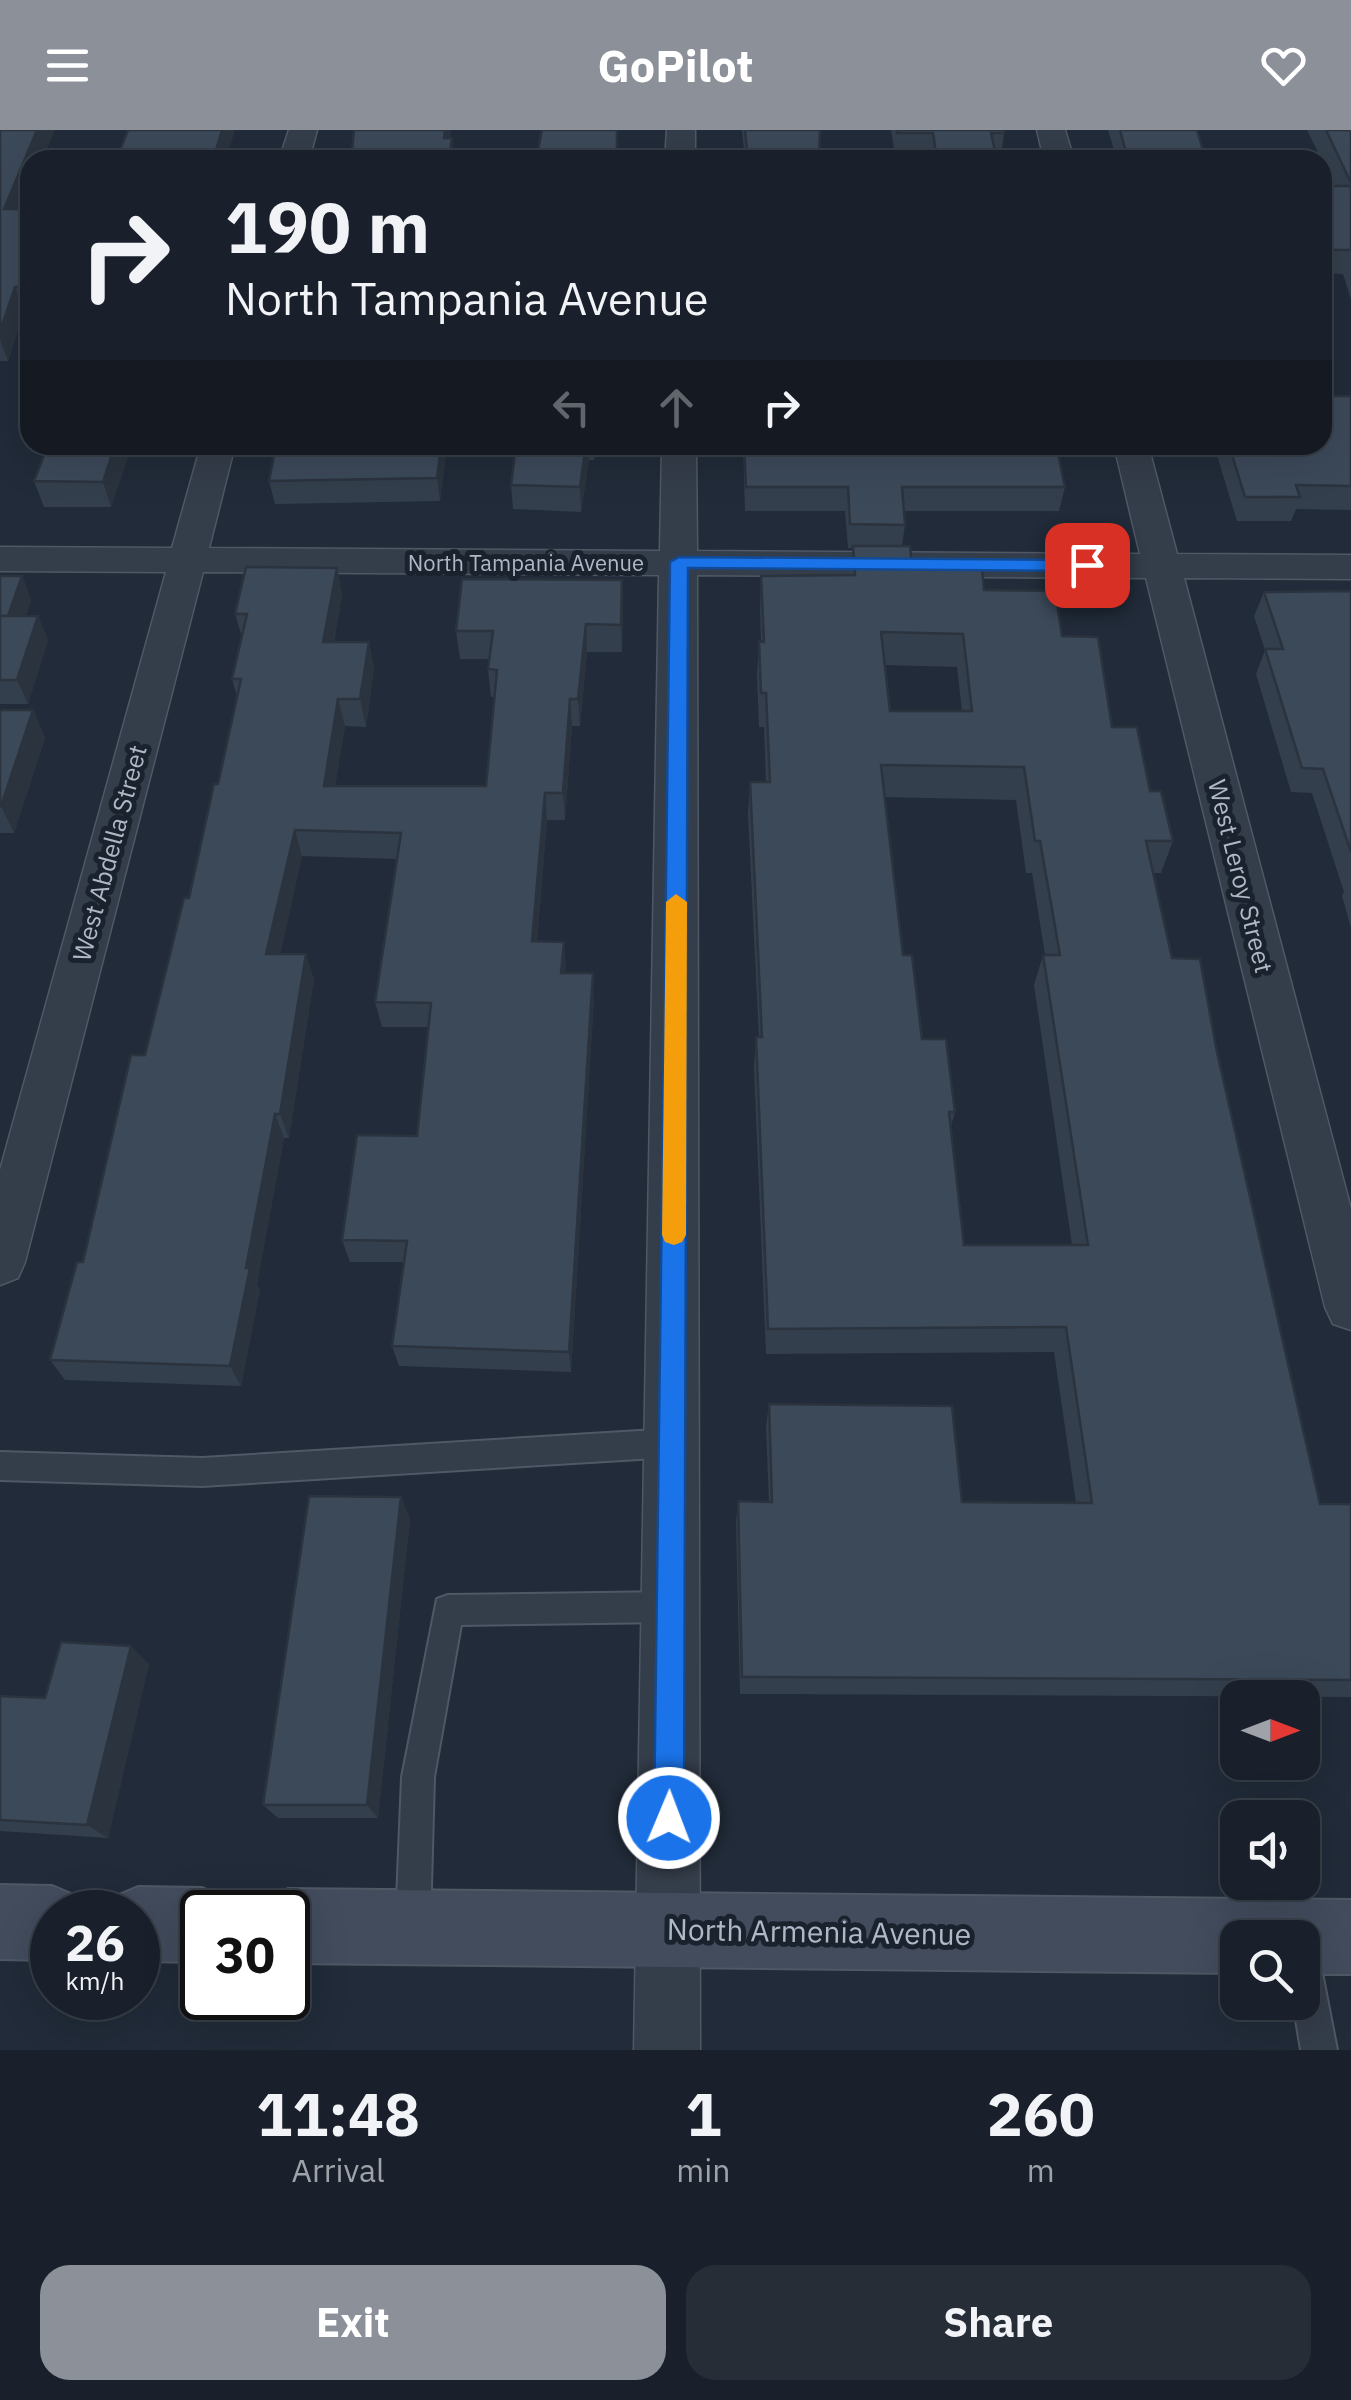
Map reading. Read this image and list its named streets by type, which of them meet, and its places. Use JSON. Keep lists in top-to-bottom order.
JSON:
{
  "streets": {
    "main road": ["North Armenia Avenue"],
    "street": ["North Tampania Avenue", "West Abdella Street", "West Leroy Street"]
  },
  "crossings": [
    ["North Tampania Avenue", "West Abdella Street"],
    ["North Tampania Avenue", "West Leroy Street"]
  ],
  "north": "right",
  "page": {
    "header": "GoPilot",
    "turn": ["190 m", "North Tampania Avenue"],
    "speed": "26 km/h",
    "limit": "30",
    "eta": [
      "11:48",
      "Arrival",
      "1",
      "min",
      "260",
      "m"
    ],
    "buttons": ["Exit", "Share"]
  }
}
